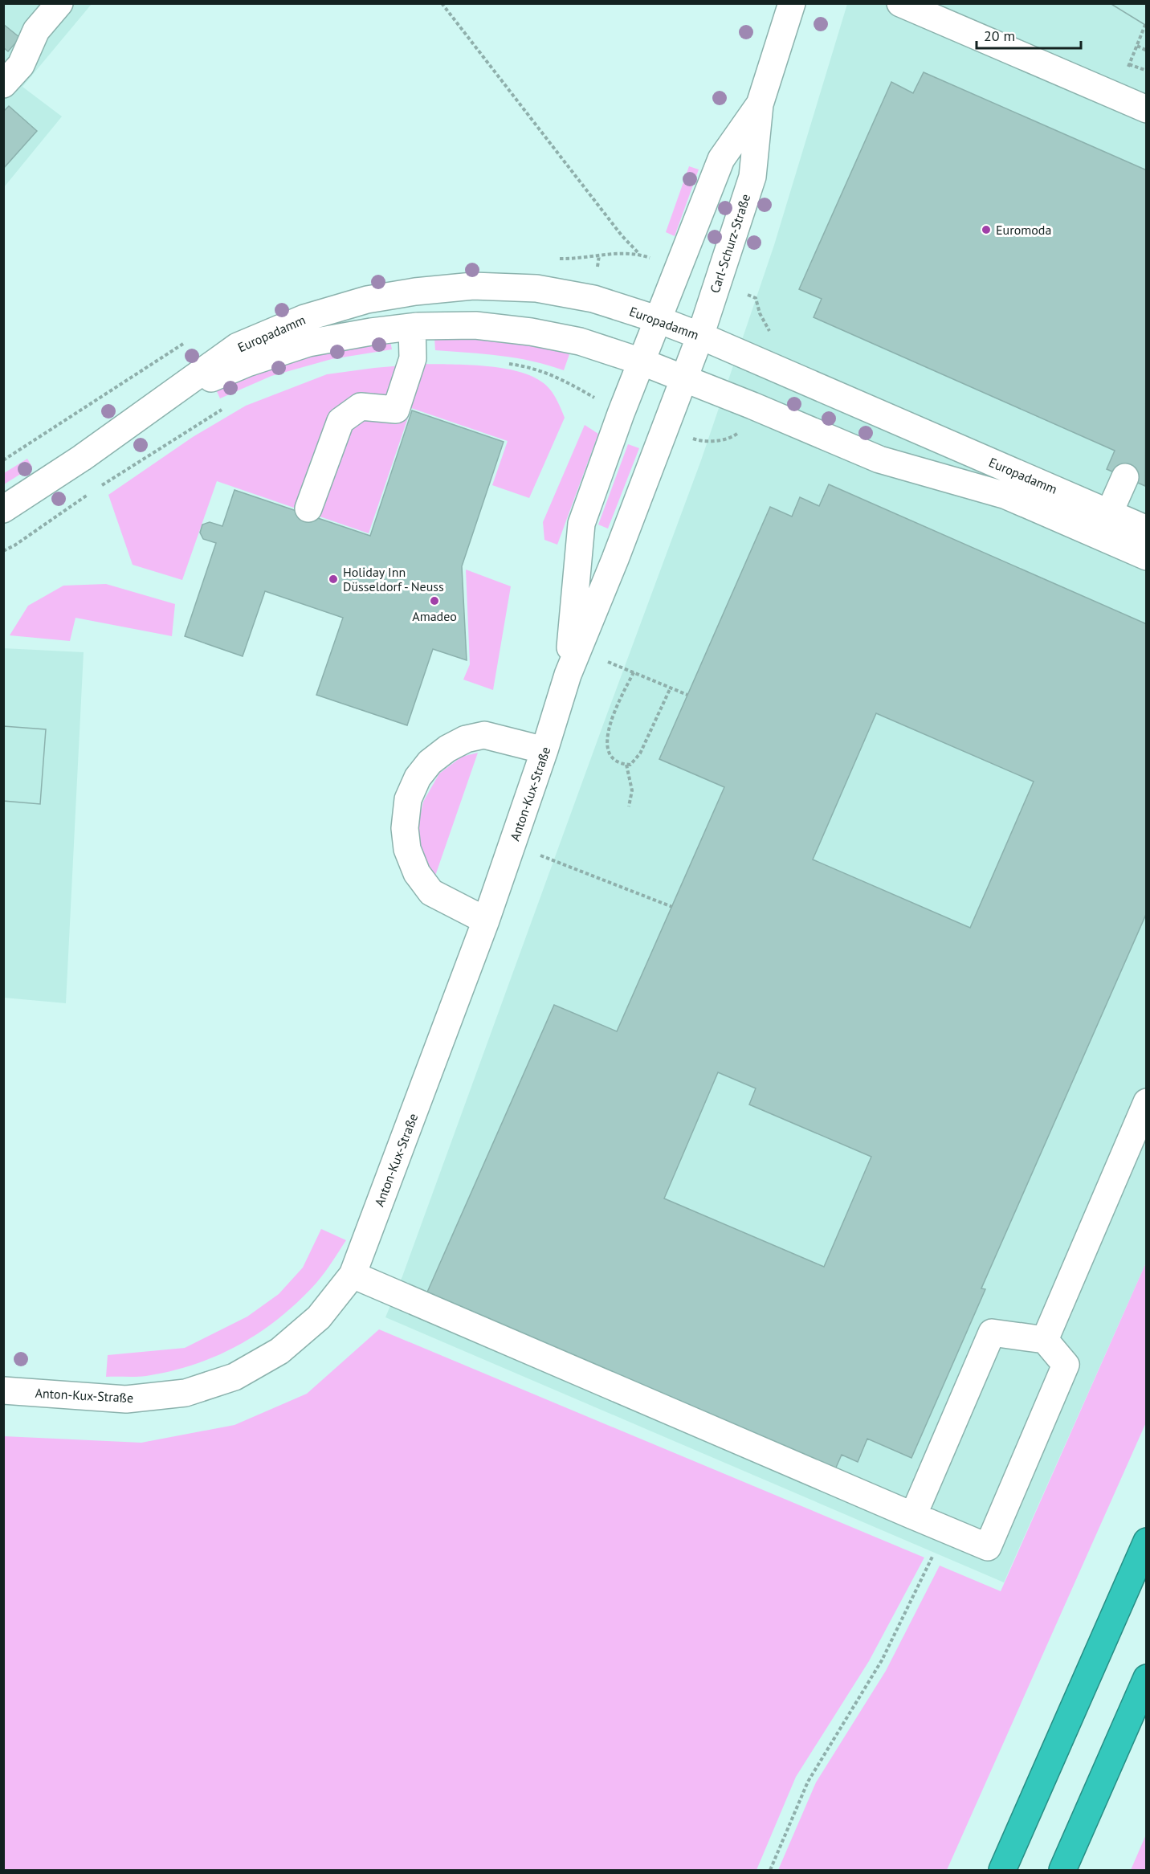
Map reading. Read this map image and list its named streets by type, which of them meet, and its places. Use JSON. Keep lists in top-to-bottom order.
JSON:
{
  "streets": {
    "street": ["Carl-Schurz-Straße", "Europadamm", "Anton-Kux-Straße"]
  },
  "crossings": [
    ["Carl-Schurz-Straße", "Europadamm"],
    ["Carl-Schurz-Straße", "Anton-Kux-Straße"],
    ["Europadamm", "Anton-Kux-Straße"]
  ],
  "places": ["Euromoda", "Holiday Inn Düsseldorf - Neuss", "Amadeo"],
  "scale_bar": "20 m"
}
